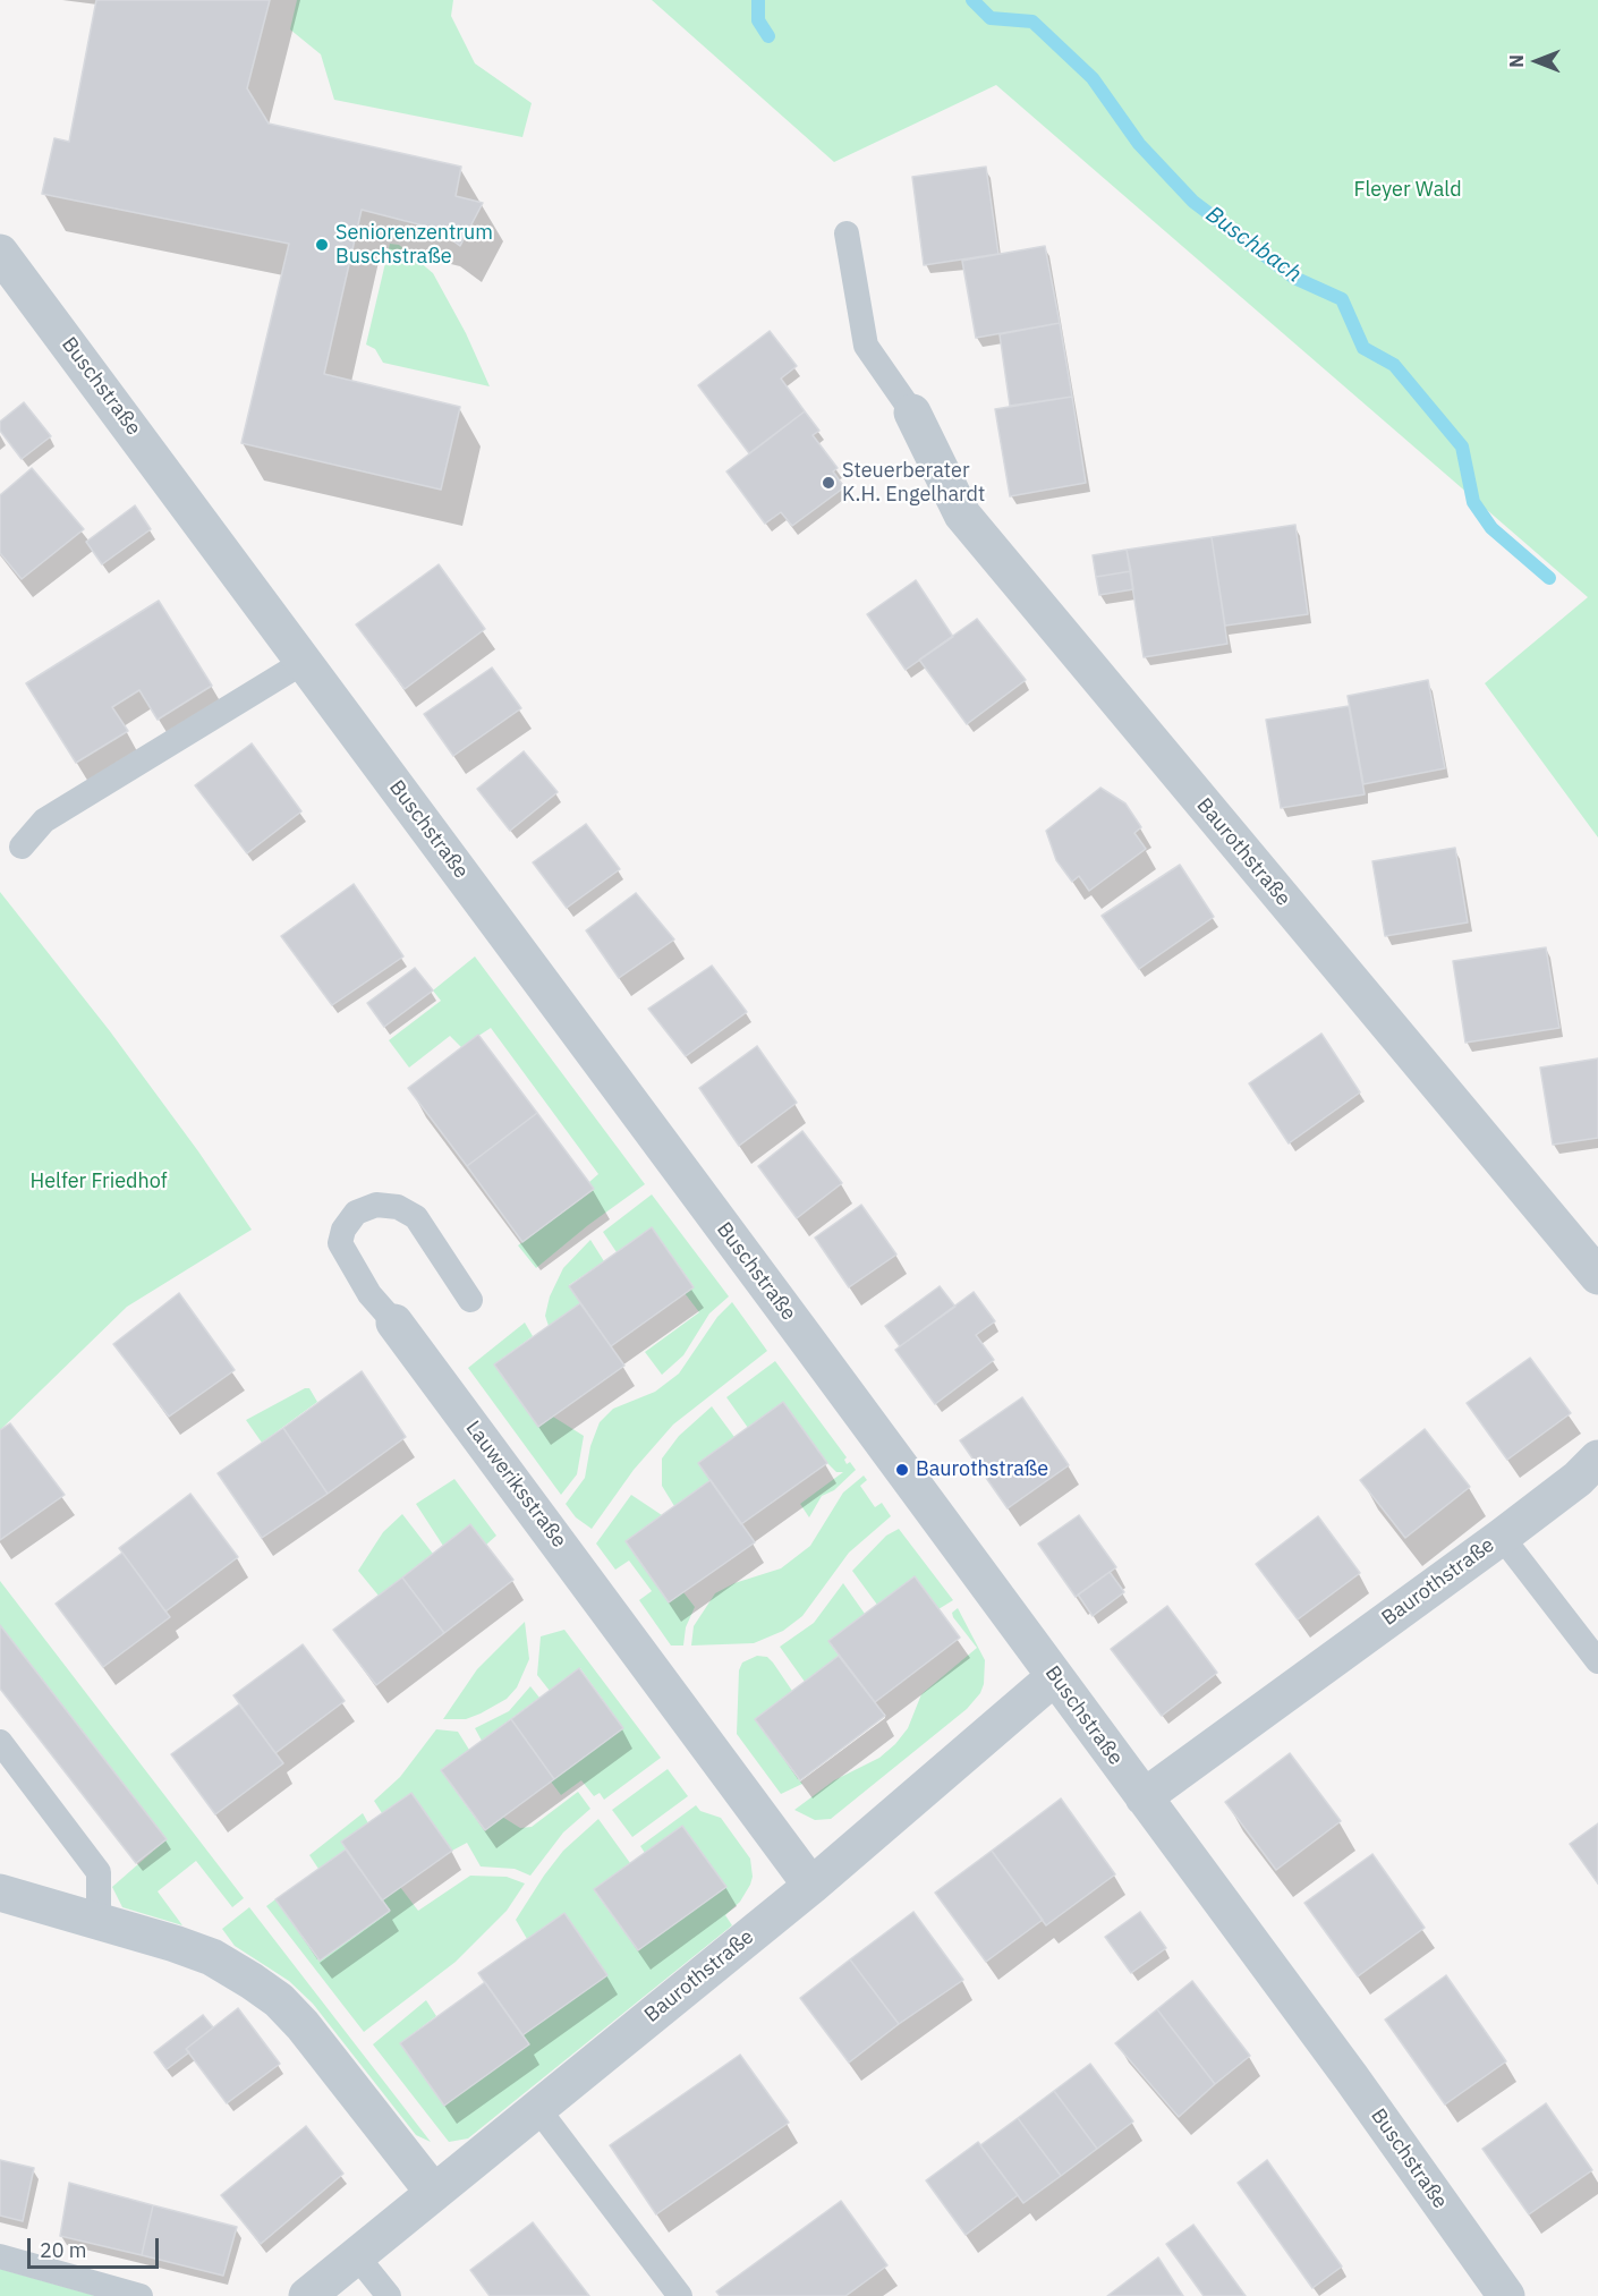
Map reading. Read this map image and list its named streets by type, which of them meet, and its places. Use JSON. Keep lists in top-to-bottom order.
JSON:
{
  "streets": {
    "street": ["Buschstraße", "Baurothstraße", "Lauweriksstraße"]
  },
  "crossings": [
    ["Buschstraße", "Baurothstraße"],
    ["Baurothstraße", "Lauweriksstraße"]
  ],
  "water": ["Buschbach"],
  "parks": ["Fleyer Wald", "Helfer Friedhof"],
  "places": ["Seniorenzentrum Buschstraße", "Steuerberater K.H. Engelhardt", "Baurothstraße"],
  "scale_bar": "20 m",
  "north": "left"
}
